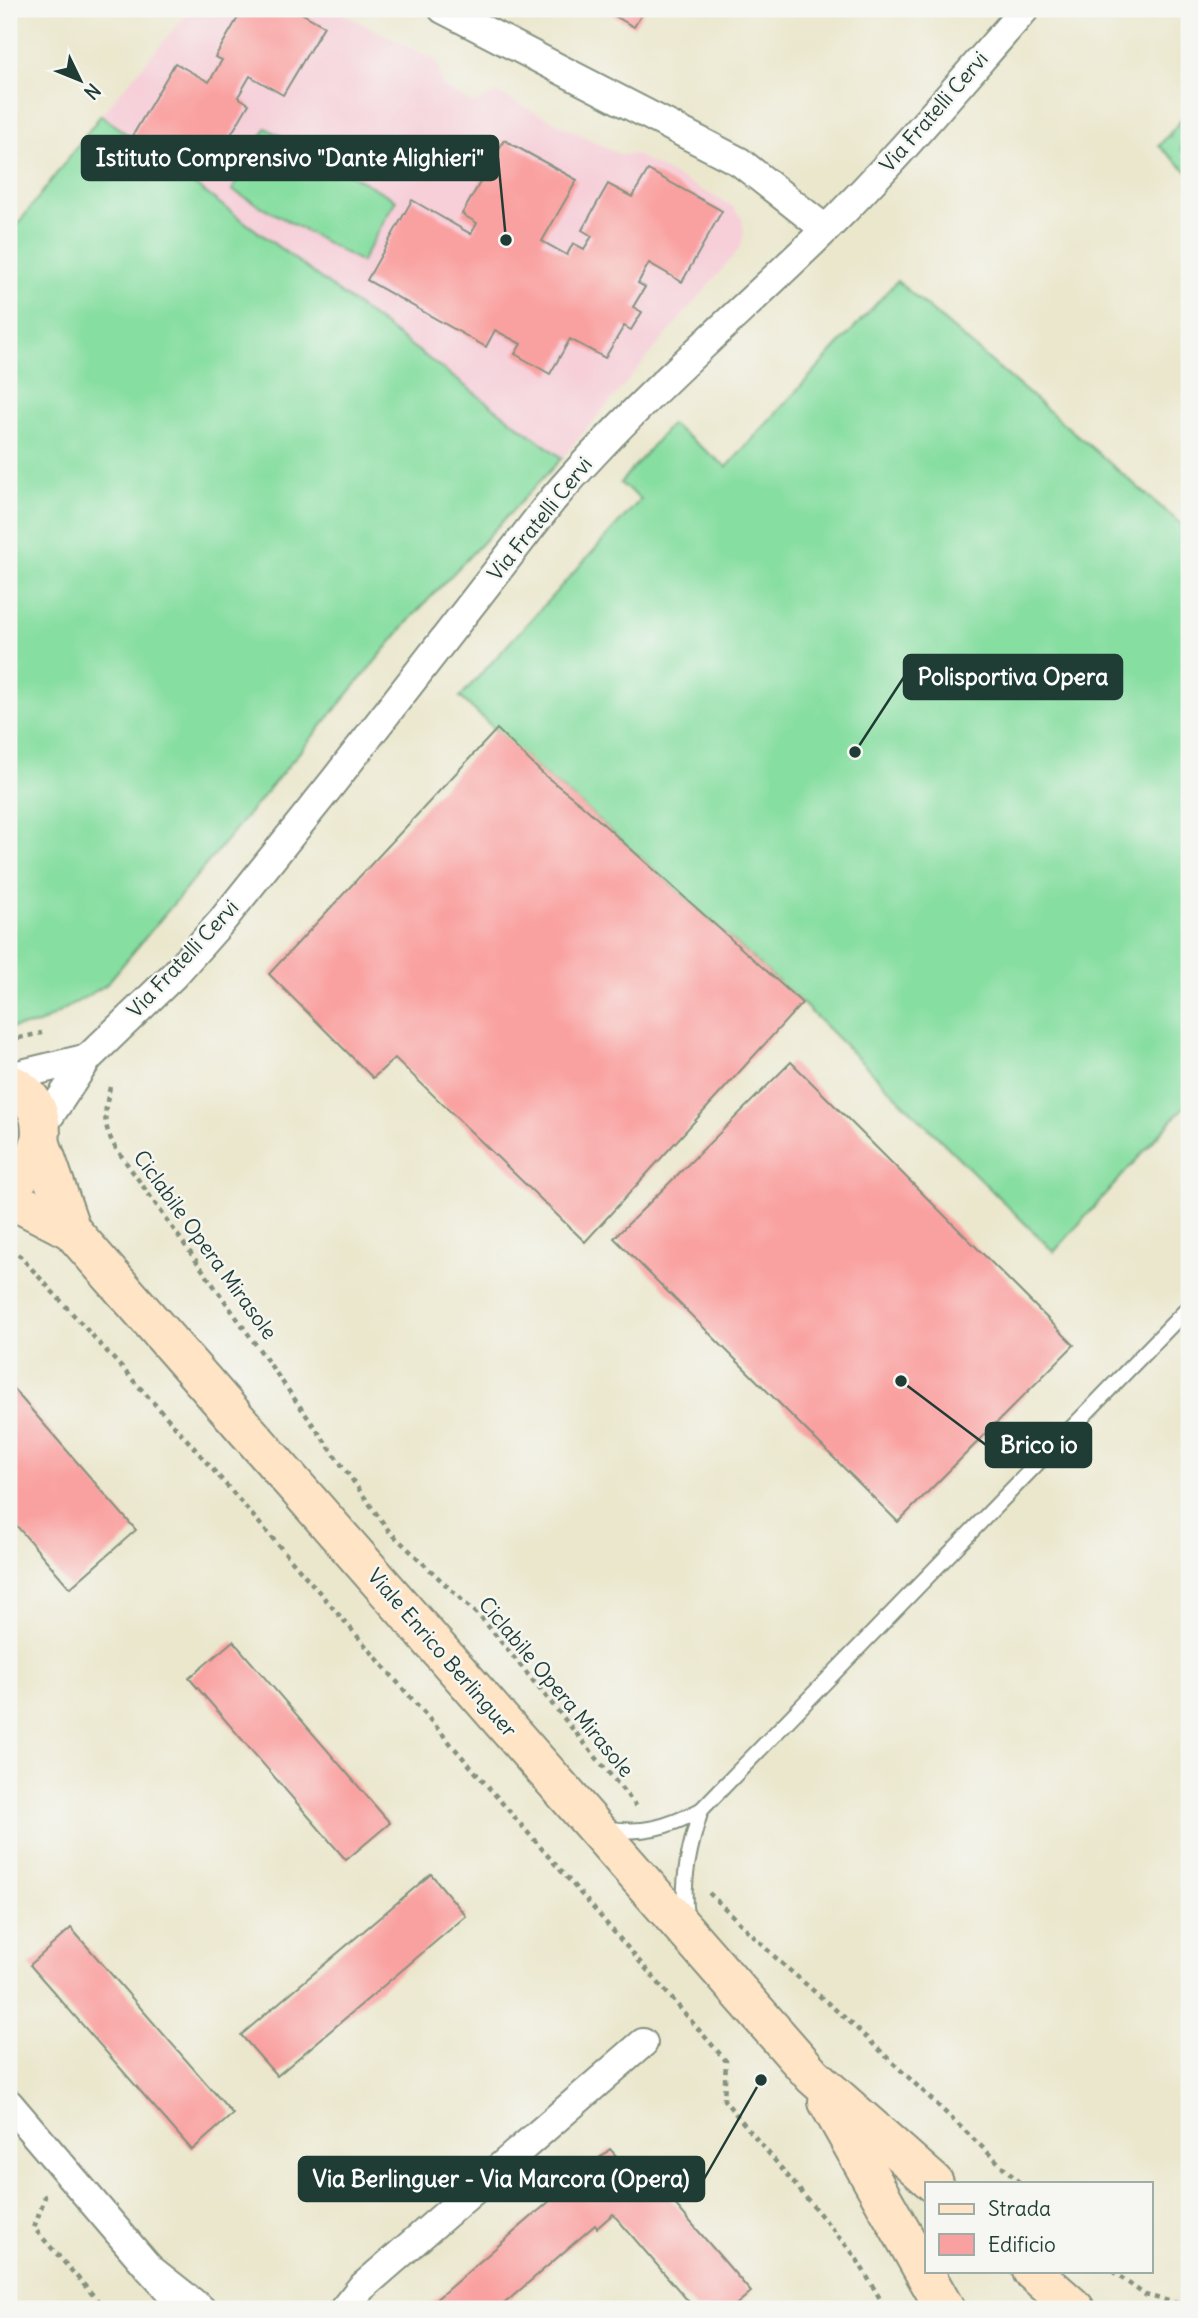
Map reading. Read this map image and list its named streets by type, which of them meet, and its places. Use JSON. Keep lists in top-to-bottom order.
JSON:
{
  "streets": {
    "street": ["Via Fratelli Cervi", "Viale Enrico Berlinguer"],
    "path": ["Ciclabile Opera Mirasole"]
  },
  "crossings": [
    ["Via Fratelli Cervi", "Ciclabile Opera Mirasole"],
    ["Via Fratelli Cervi", "Viale Enrico Berlinguer"]
  ],
  "places": [
    "Istituto Comprensivo \"Dante Alighieri\"",
    "Polisportiva Opera",
    "Brico io",
    "Via Berlinguer - Via Marcora (Opera)"
  ],
  "legend": ["Strada", "Edificio"],
  "north": "bottom right"
}
